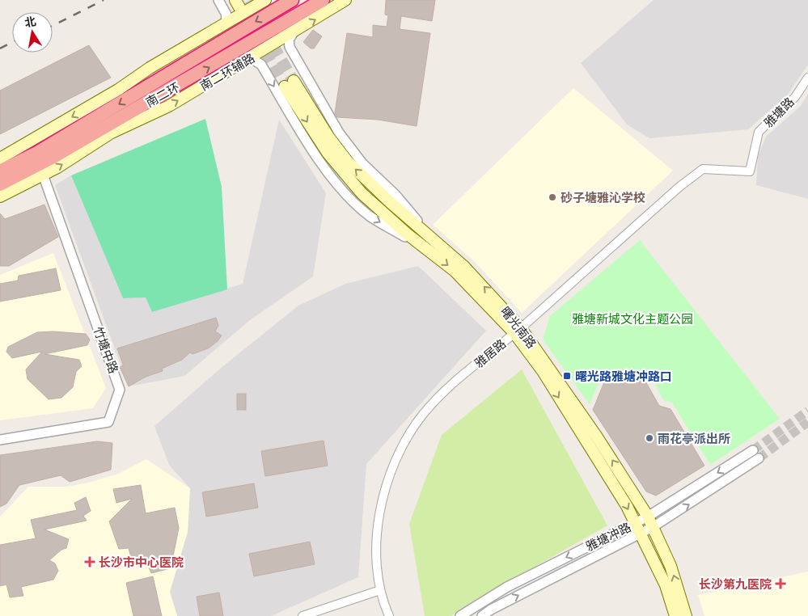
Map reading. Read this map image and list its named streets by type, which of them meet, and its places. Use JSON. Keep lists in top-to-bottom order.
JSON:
{
  "streets": {
    "highway": ["南二环"],
    "main road": ["南二环辅路", "曙光南路"],
    "street": [
      "雅塘路",
      "竹塘中路",
      "雅居路",
      "雅塘冲路"
    ]
  },
  "crossings": [
    ["南二环辅路", "竹塘中路"],
    ["雅塘路", "雅居路"],
    ["曙光南路", "雅居路"],
    ["曙光南路", "雅塘冲路"]
  ],
  "parks": ["雅塘新城文化主题公园"],
  "places": {
    "other": ["砂子塘雅沁学校", "雨花亭派出所"],
    "transit": ["曙光路雅塘冲路口"],
    "health": ["长沙市中心医院", "长沙第九医院"]
  },
  "north": "top"
}
